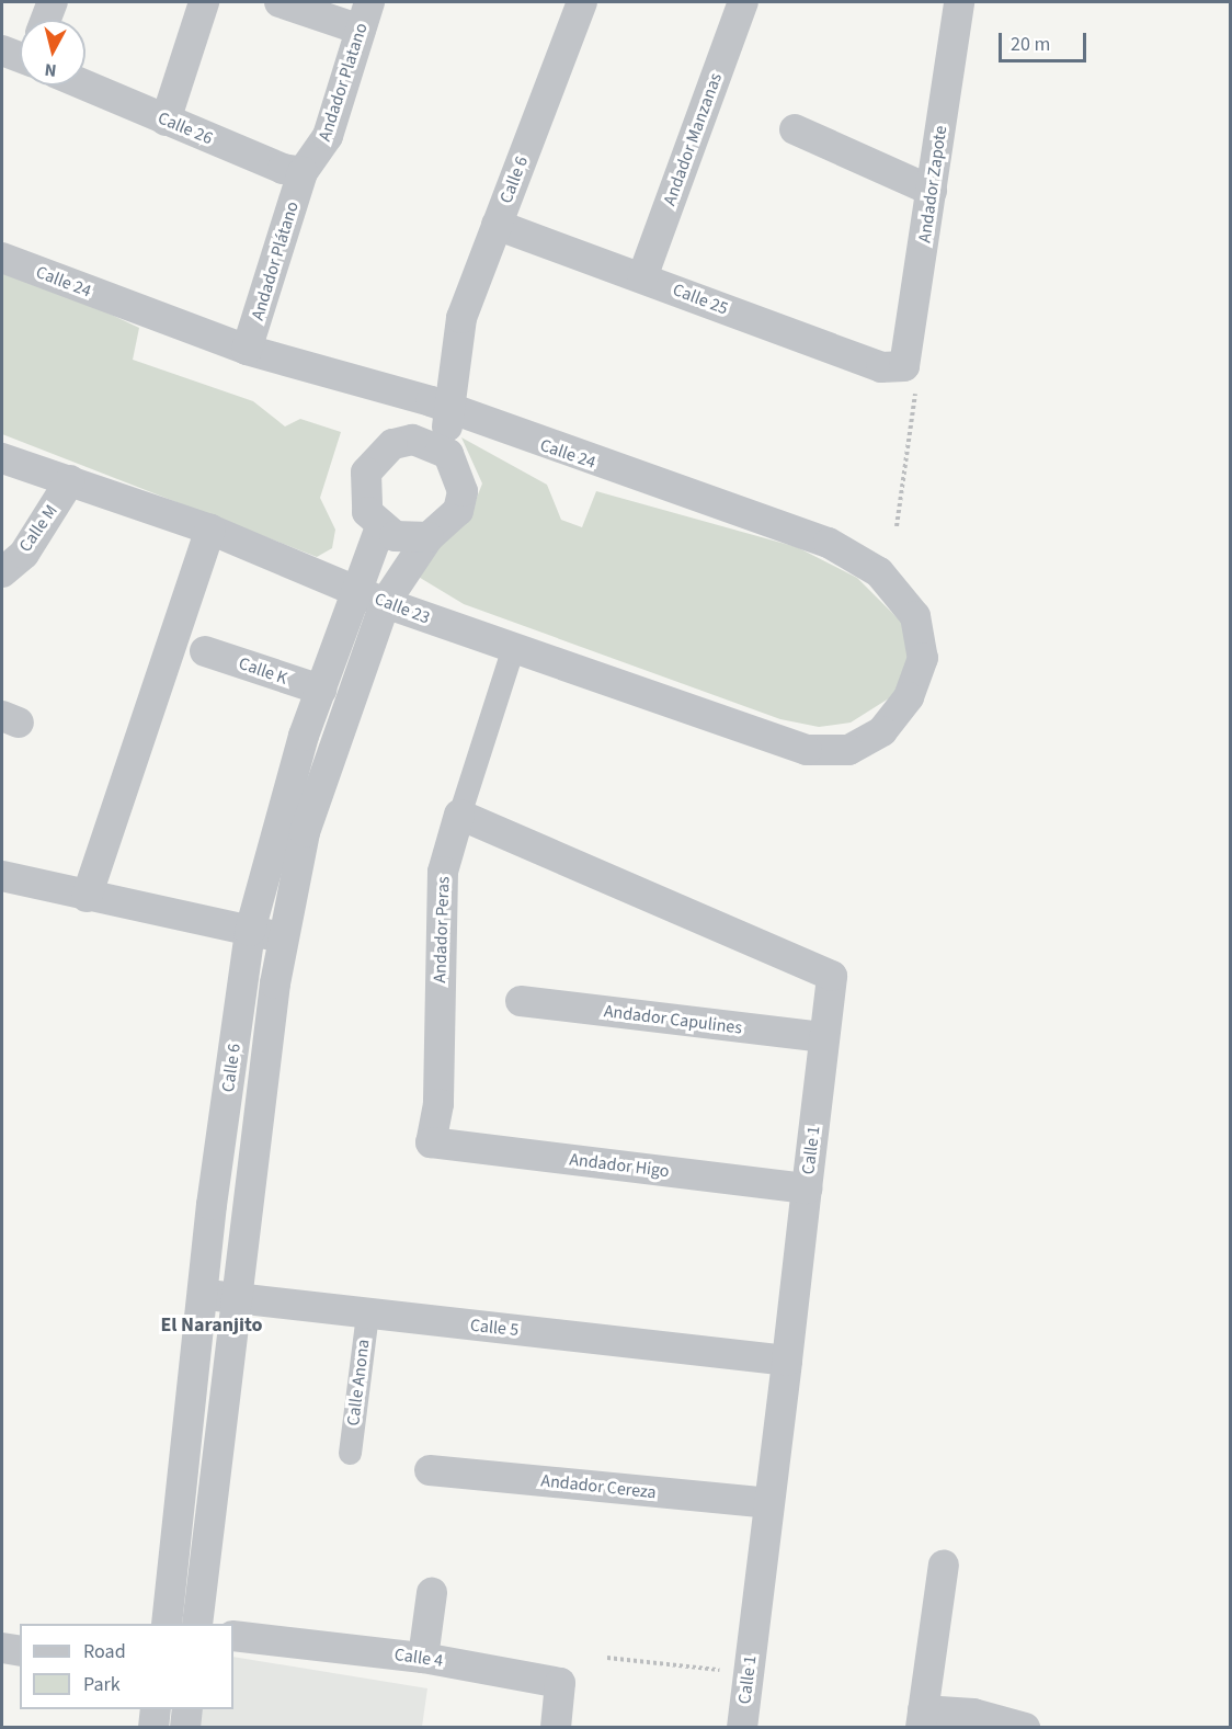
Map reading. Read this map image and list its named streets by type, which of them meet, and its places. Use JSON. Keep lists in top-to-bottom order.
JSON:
{
  "streets": {
    "street": [
      "Andador Platano",
      "Calle 26",
      "Andador Manzanas",
      "Calle 6",
      "Andador Zapote",
      "Andador Plátano",
      "Calle 24",
      "Calle 25",
      "Calle M",
      "Calle 23",
      "Calle K",
      "Andador Peras",
      "Andador Capulines",
      "Calle 1",
      "Andador Higo",
      "Calle 5",
      "Calle Anona",
      "Andador Cereza",
      "Calle 4"
    ]
  },
  "crossings": [
    ["Andador Platano", "Calle 26"],
    ["Andador Platano", "Andador Plátano"],
    ["Calle 26", "Andador Plátano"],
    ["Andador Manzanas", "Calle 25"],
    ["Calle 6", "Calle 24"],
    ["Calle 6", "Calle 25"],
    ["Calle 6", "Calle 23"],
    ["Calle 6", "Calle K"],
    ["Calle 6", "Calle 5"],
    ["Andador Zapote", "Calle 25"],
    ["Andador Plátano", "Calle 24"],
    ["Calle 24", "Calle 23"],
    ["Calle M", "Calle 23"],
    ["Calle 23", "Andador Peras"],
    ["Andador Peras", "Calle 1"],
    ["Andador Peras", "Andador Higo"],
    ["Andador Capulines", "Calle 1"],
    ["Calle 1", "Andador Higo"],
    ["Calle 1", "Calle 5"],
    ["Calle 1", "Andador Cereza"],
    ["Calle 5", "Calle Anona"]
  ],
  "districts": ["El Naranjito"],
  "legend": ["Road", "Park"],
  "scale_bar": "20 m",
  "north": "bottom"
}
